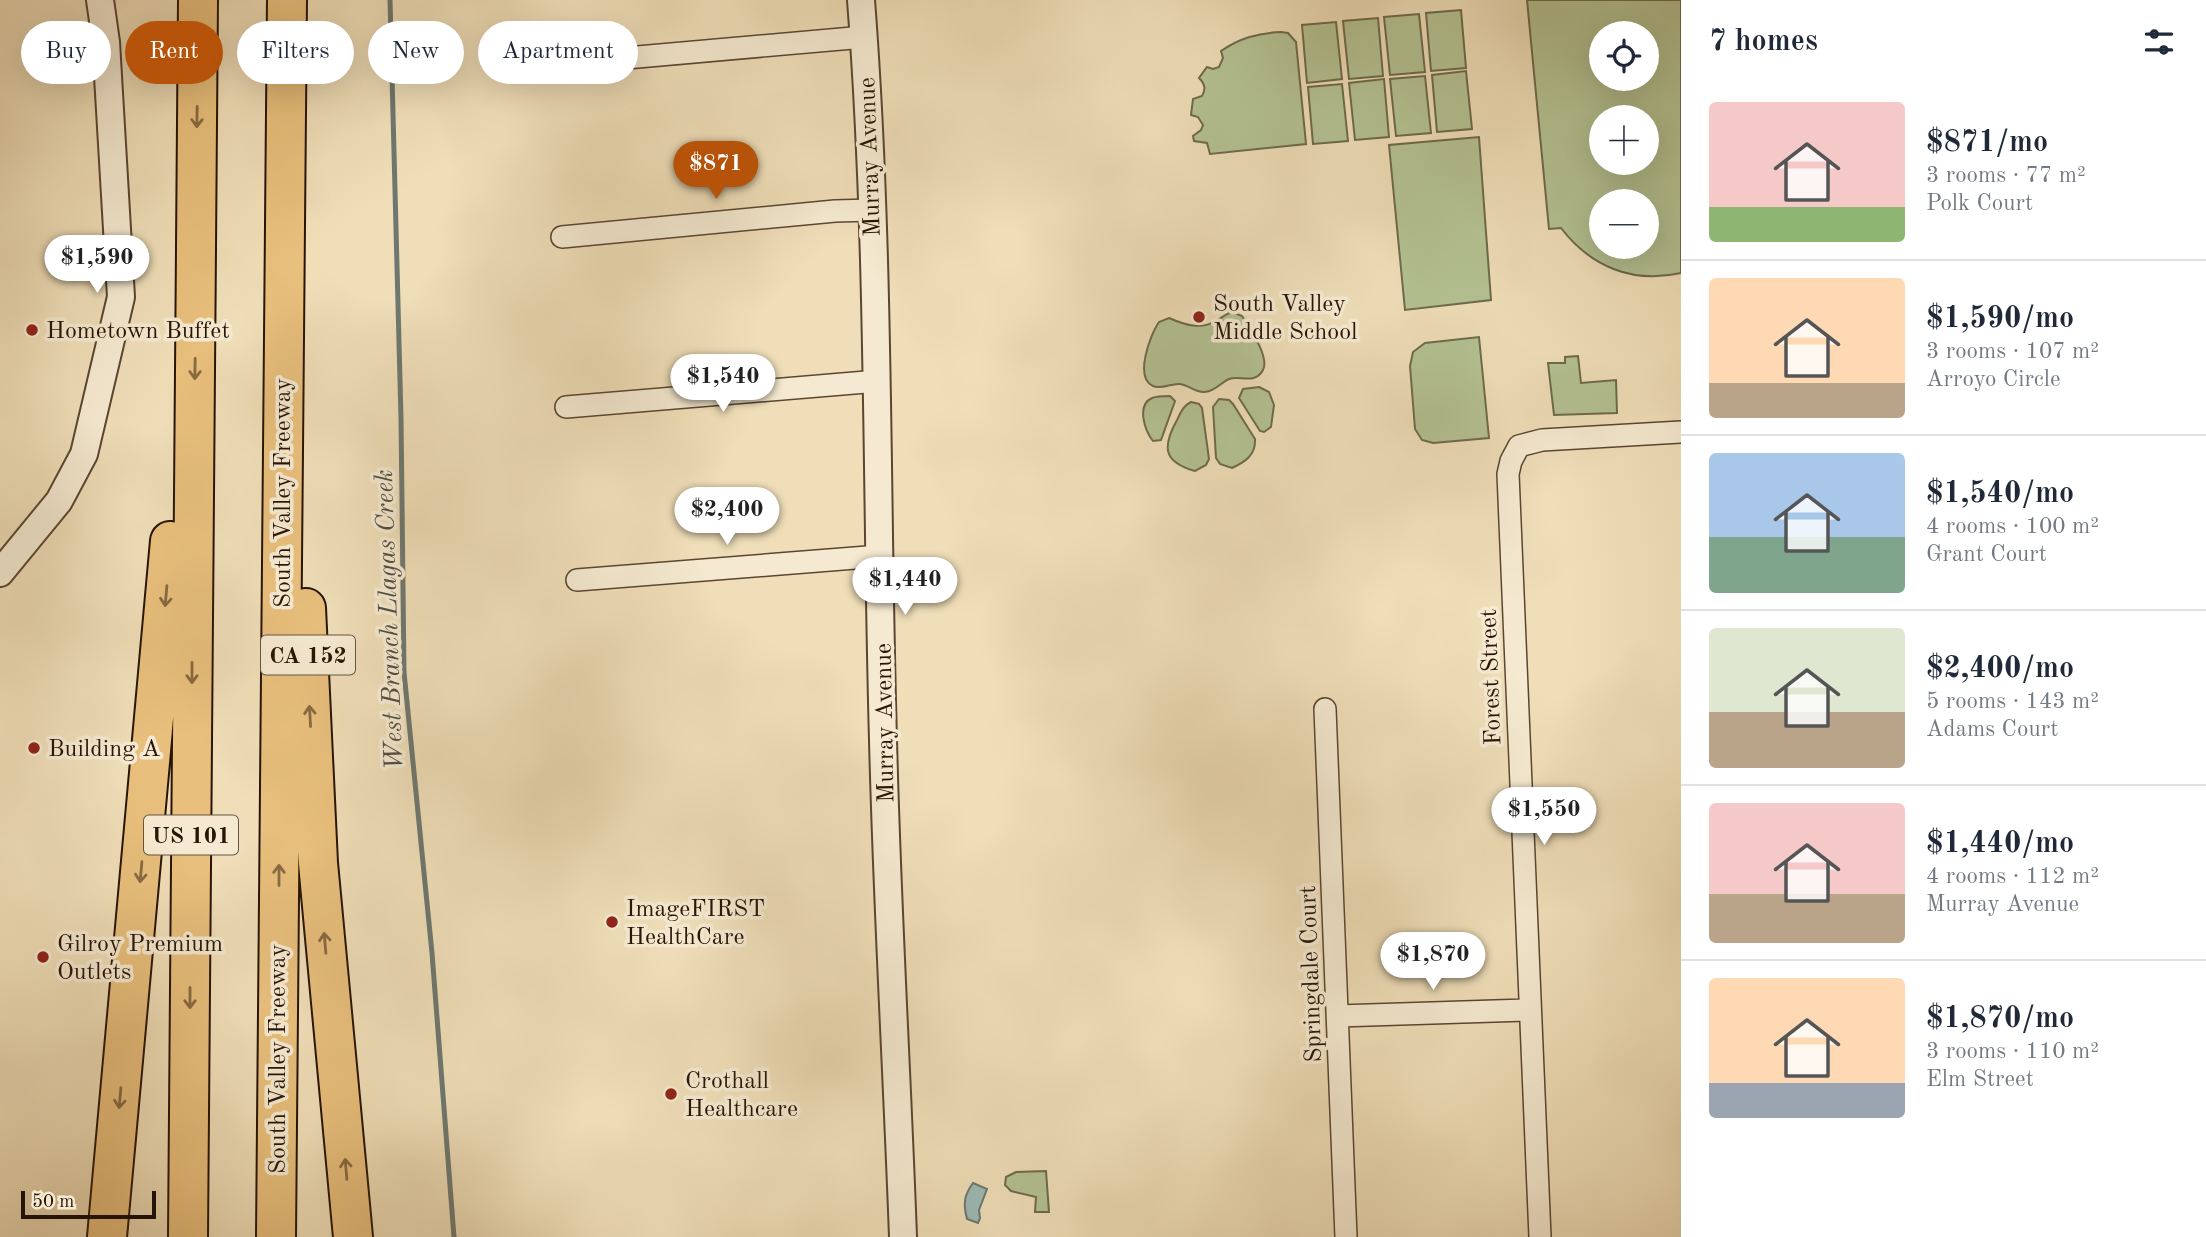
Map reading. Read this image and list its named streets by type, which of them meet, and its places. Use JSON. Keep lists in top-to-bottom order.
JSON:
{
  "streets": {
    "highway": ["South Valley Freeway", "CA 152", "US 101"],
    "street": ["Murray Avenue", "Forest Street", "Springdale Court"]
  },
  "water": ["West Branch Llagas Creek"],
  "places": [
    "South Valley Middle School",
    "Hometown Buffet",
    "Building A",
    "ImageFIRST HealthCare",
    "Gilroy Premium Outlets",
    "Crothall Healthcare"
  ],
  "scale_bar": "50 m",
  "page": {
    "heading": "7 homes",
    "map_buttons": ["+", "−"],
    "chip": [
      "Buy",
      "Rent",
      "Filters",
      "New",
      "Apartment"
    ],
    "list": [
      {
        "name": "$871/mo",
        "note": "3 rooms · 77 m² · Polk Court"
      },
      {
        "name": "$1,590/mo",
        "note": "3 rooms · 107 m² · Arroyo Circle"
      },
      {
        "name": "$1,540/mo",
        "note": "4 rooms · 100 m² · Grant Court"
      },
      {
        "name": "$2,400/mo",
        "note": "5 rooms · 143 m² · Adams Court"
      },
      {
        "name": "$1,440/mo",
        "note": "4 rooms · 112 m² · Murray Avenue"
      },
      {
        "name": "$1,870/mo",
        "note": "3 rooms · 110 m² · Elm Street"
      }
    ],
    "price": [
      "$871",
      "$1,590",
      "$1,540",
      "$2,400",
      "$1,440",
      "$1,550",
      "$1,870"
    ],
    "scale": "50 m"
  }
}
